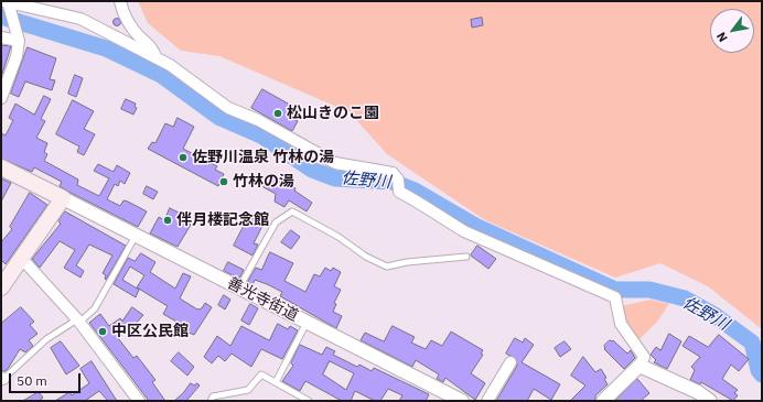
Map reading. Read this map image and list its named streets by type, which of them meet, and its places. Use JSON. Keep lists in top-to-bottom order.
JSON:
{
  "streets": {
    "street": ["善光寺街道"]
  },
  "water": ["佐野川"],
  "places": [
    "松山きのこ園",
    "佐野川温泉 竹林の湯",
    "竹林の湯",
    "伴月楼記念館",
    "中区公民館"
  ],
  "scale_bar": "50 m",
  "north": "bottom left"
}
